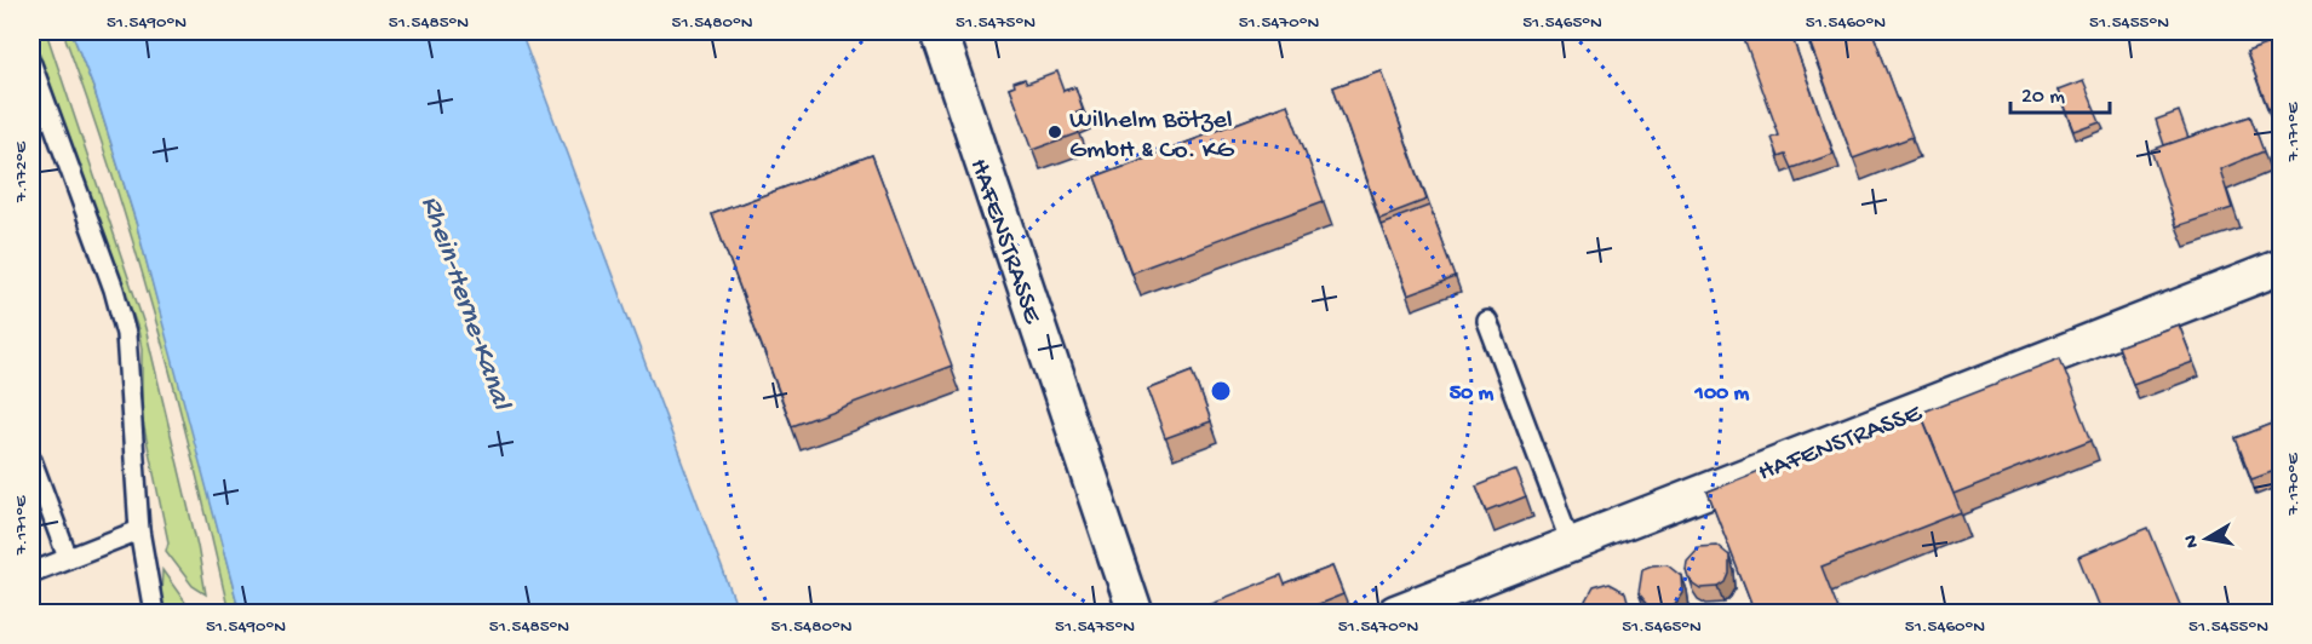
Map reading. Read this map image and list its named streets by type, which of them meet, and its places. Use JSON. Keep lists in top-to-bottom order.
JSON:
{
  "streets": {
    "street": ["HAFENSTRASSE"]
  },
  "water": ["Rhein-Herne-Kanal"],
  "places": ["Wilhelm Bötzel GmbH & Co. KG"],
  "scale_bar": "20 m",
  "north": "left",
  "coordinates": [
    "51.5490°N",
    "51.5485°N",
    "51.5480°N",
    "51.5475°N",
    "51.5470°N",
    "51.5465°N",
    "51.5460°N",
    "51.5455°N",
    "7.171°E",
    "7.172°E",
    "7.170°E"
  ],
  "rings": ["50 m", "100 m"]
}
